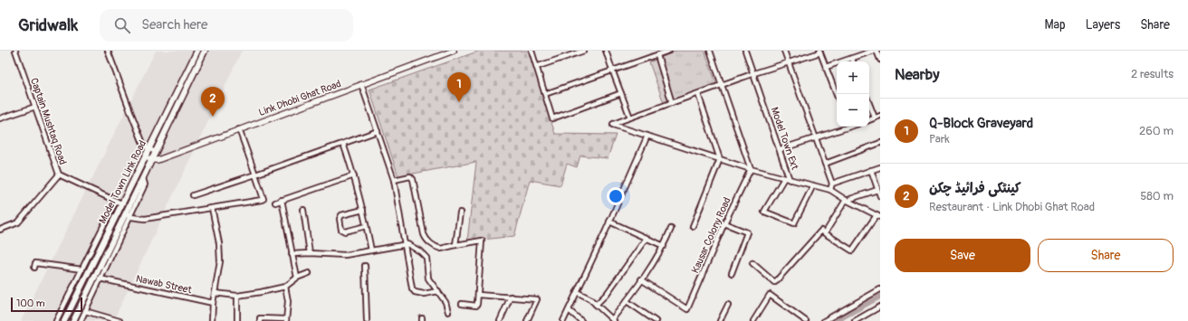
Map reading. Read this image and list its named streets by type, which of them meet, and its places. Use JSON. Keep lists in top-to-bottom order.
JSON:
{
  "streets": {
    "main road": ["Model Town Link Road"],
    "street": [
      "Link Dhobi Ghat Road",
      "Captain Mushtaq Road",
      "Model Town Ext",
      "Kausar Colony Road",
      "Nawab Street"
    ]
  },
  "crossings": [
    ["Link Dhobi Ghat Road", "Model Town Link Road"],
    ["Captain Mushtaq Road", "Model Town Link Road"],
    ["Model Town Link Road", "Nawab Street"]
  ],
  "scale_bar": "100 m",
  "page": {
    "header": "Gridwalk",
    "search": "Search here",
    "nav": ["Map", "Layers", "Share"],
    "heading": ["Nearby", "2 results"],
    "map_buttons": ["+", "−"],
    "pins": ["1", "2"],
    "list": [
      {
        "mark": "1",
        "name": "Q-Block Graveyard",
        "note": "Park",
        "value": "260 m"
      },
      {
        "mark": "2",
        "name": "کینٹکی فرائیڈ چکن",
        "note": "Restaurant · Link Dhobi Ghat Road",
        "value": "580 m"
      }
    ],
    "buttons": ["Save", "Share"],
    "scale": "100 m"
  }
}
